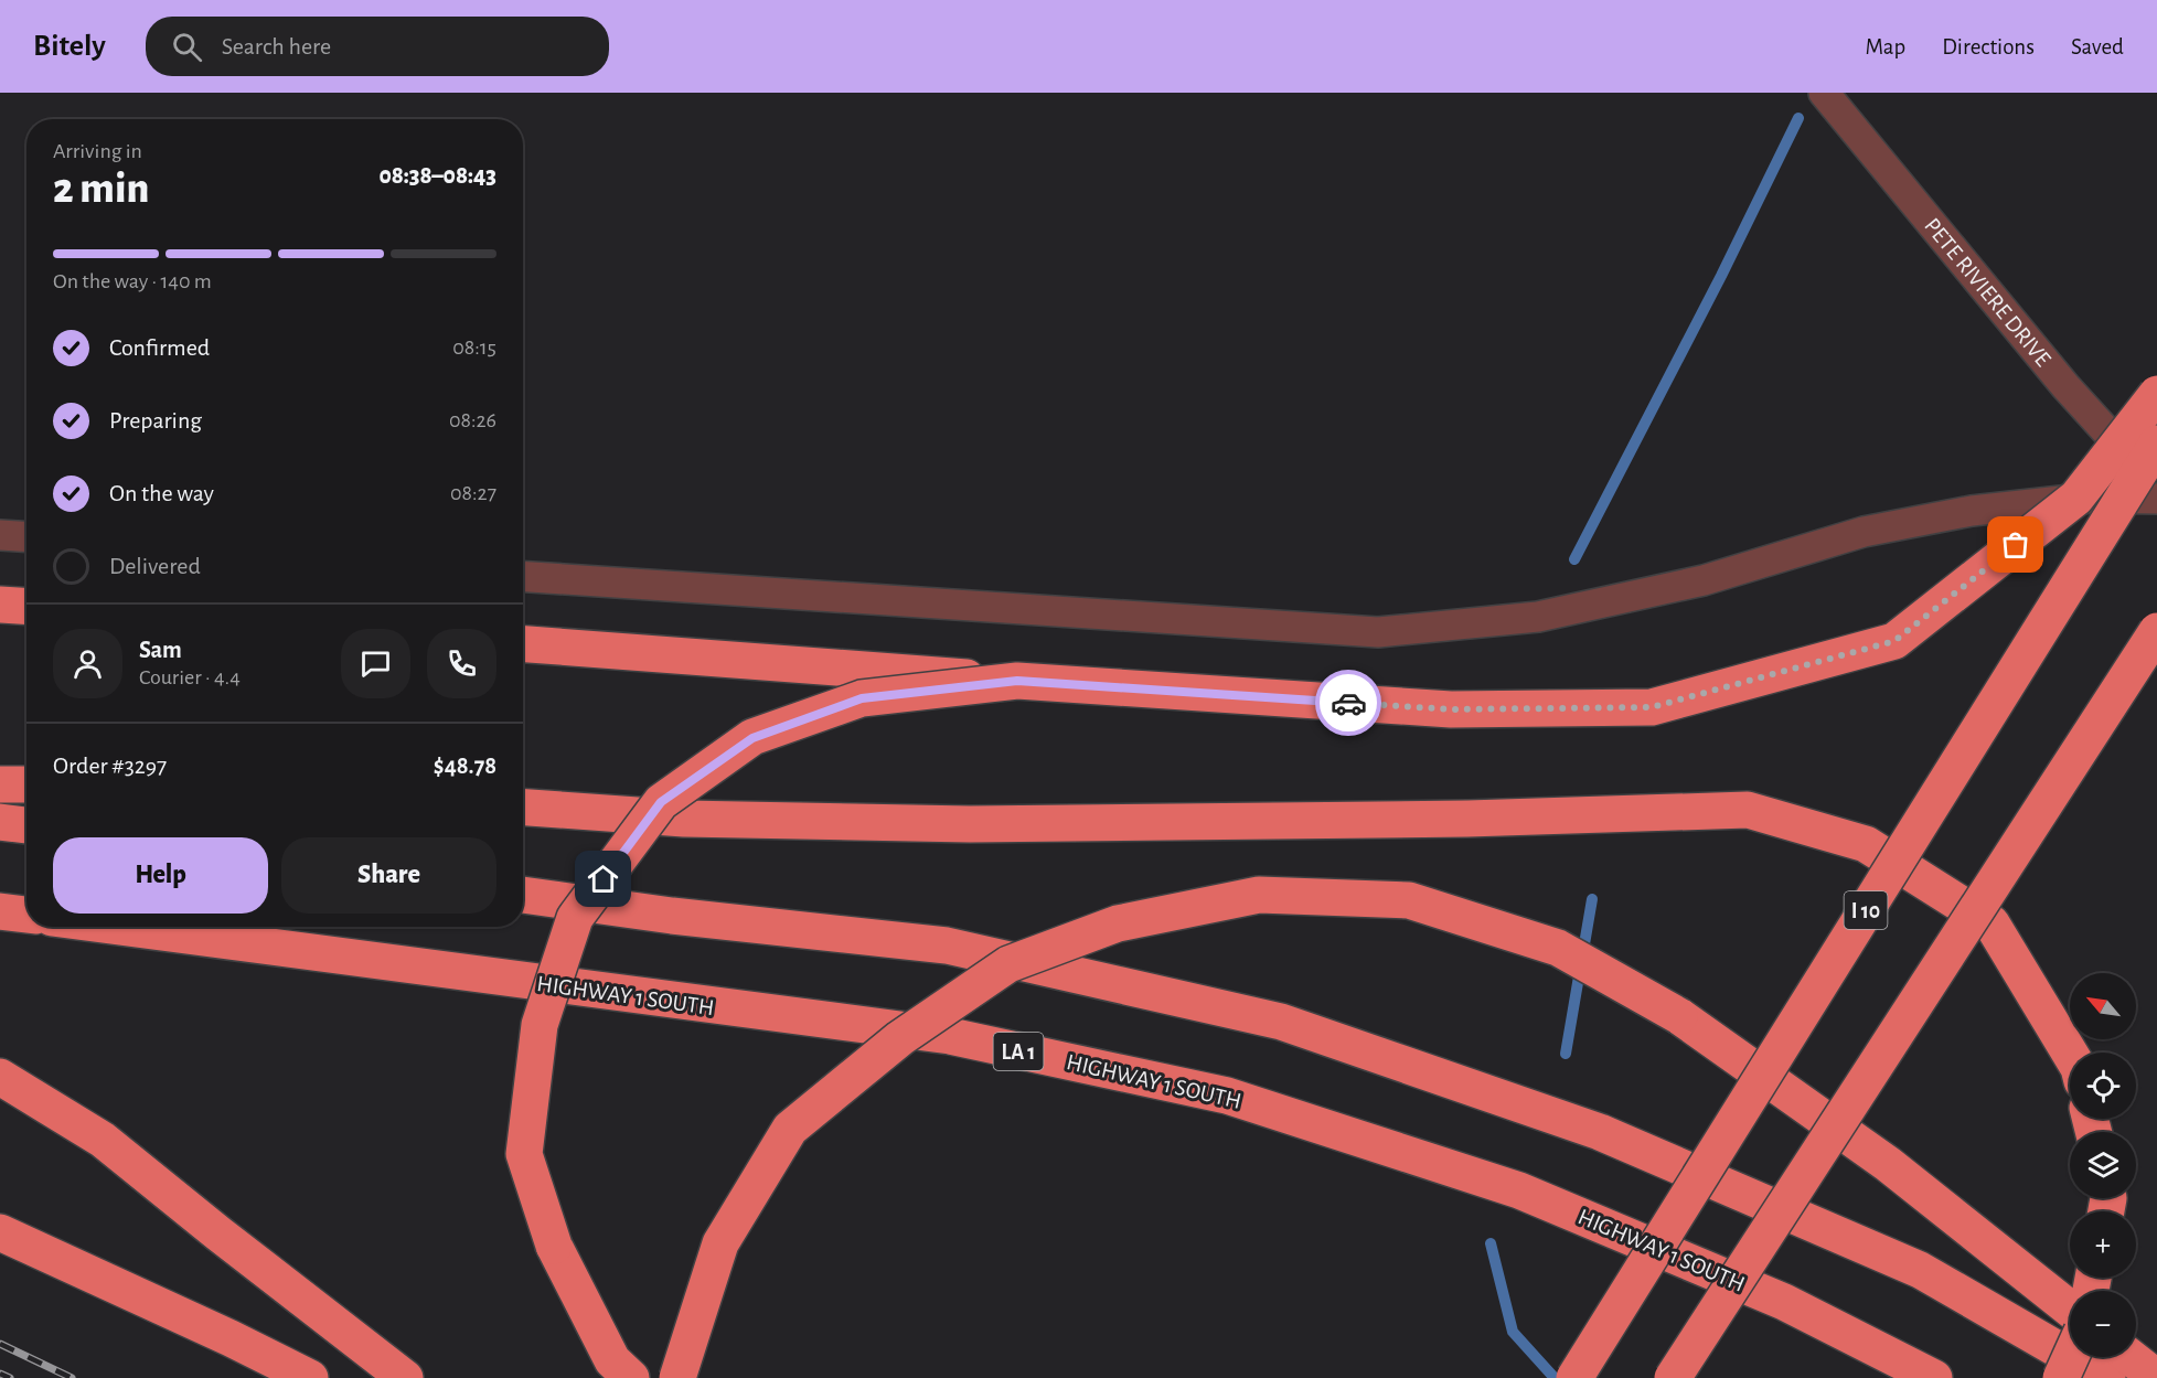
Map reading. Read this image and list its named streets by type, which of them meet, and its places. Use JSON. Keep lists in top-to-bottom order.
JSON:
{
  "streets": {
    "highway": ["I 10", "HIGHWAY 1 SOUTH", "LA 1"],
    "street": ["PETE RIVIERE DRIVE"]
  },
  "north": "top left",
  "page": {
    "header": "Bitely",
    "search": "Search here",
    "nav": ["Map", "Directions", "Saved"],
    "heading": ["2 min", "Arriving in", "08:38–08:43"],
    "panel": [
      "Sam",
      "Courier · 4.4",
      "Order #3297",
      "$48.78"
    ],
    "bar": "On the way · 140 m",
    "list": [
      ["Confirmed", "08:15"],
      ["Preparing", "08:26"],
      ["On the way", "08:27"],
      "Delivered"
    ],
    "buttons": ["Help", "Share"],
    "map_buttons": ["+", "−"]
  }
}
